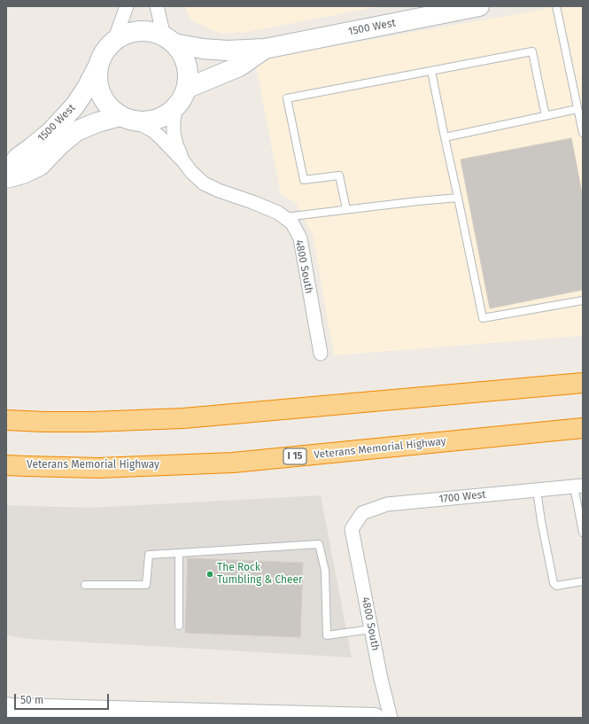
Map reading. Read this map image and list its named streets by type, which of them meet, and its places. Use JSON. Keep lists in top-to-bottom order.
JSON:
{
  "streets": {
    "highway": ["Veterans Memorial Highway", "I 15"],
    "street": ["1500 West", "4800 South", "1700 West"]
  },
  "crossings": [
    ["1500 West", "4800 South"],
    ["4800 South", "1700 West"]
  ],
  "places": ["The Rock Tumbling & Cheer"],
  "scale_bar": "50 m"
}
